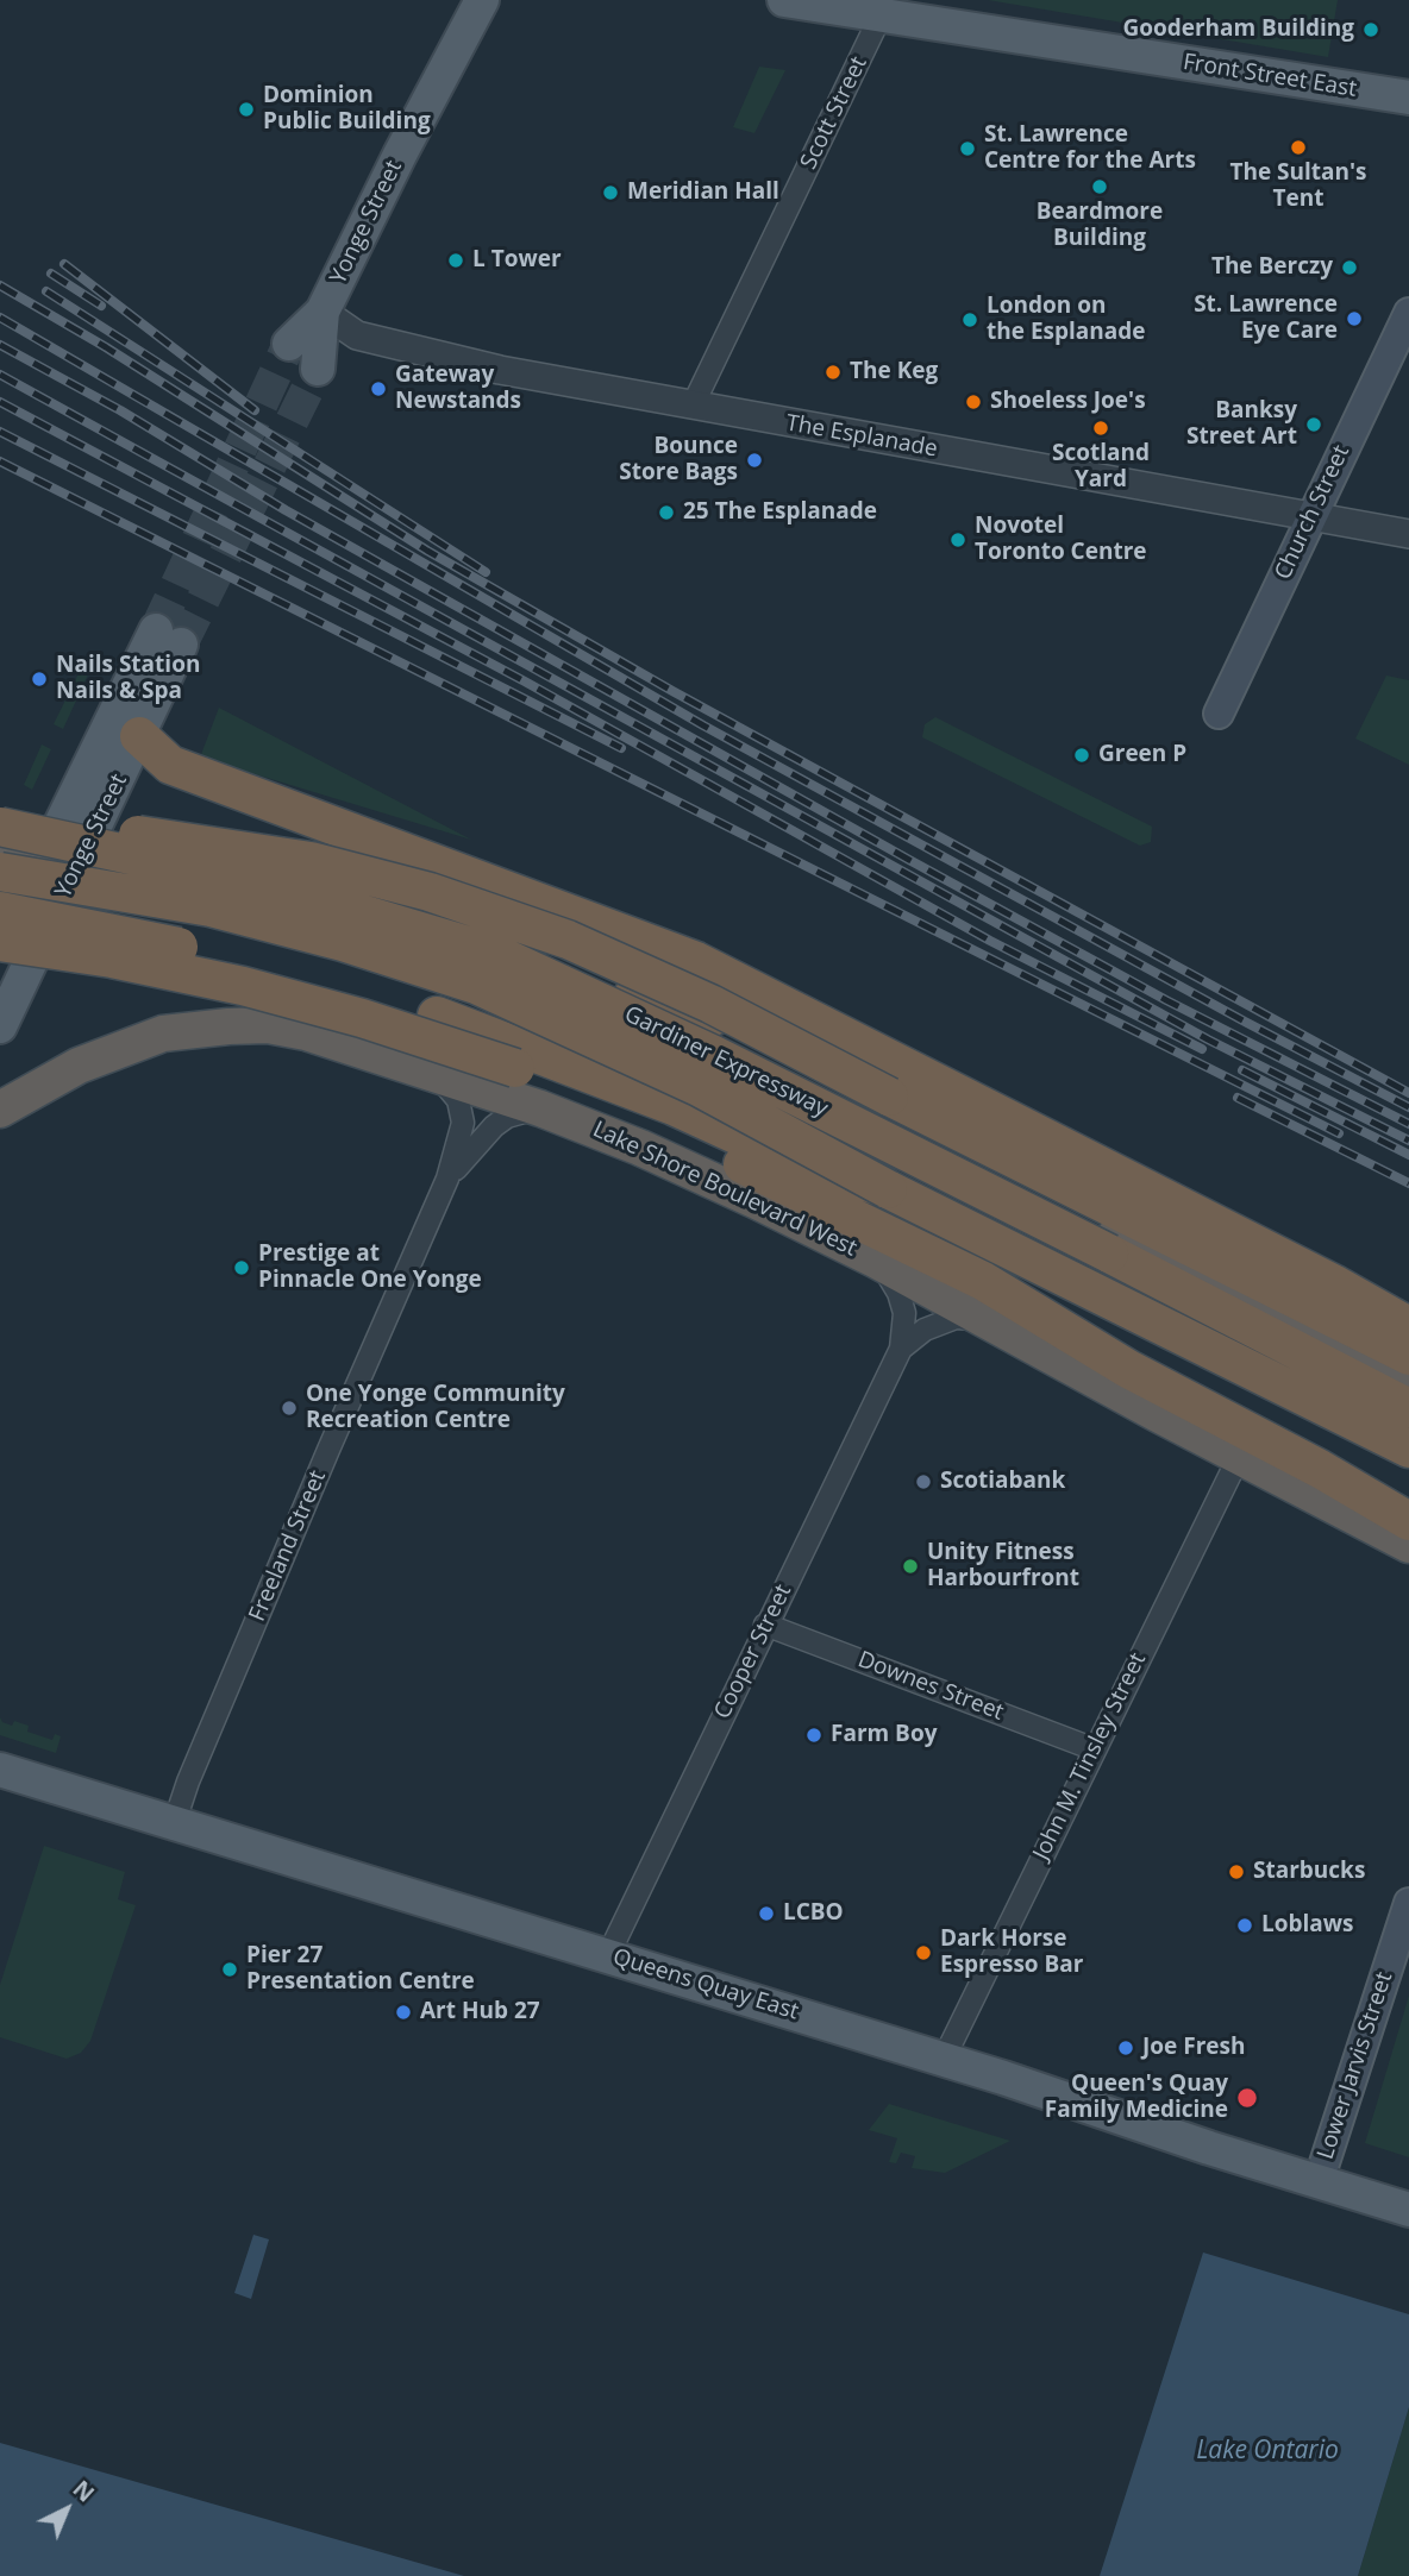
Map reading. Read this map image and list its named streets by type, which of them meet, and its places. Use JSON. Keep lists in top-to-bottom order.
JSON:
{
  "streets": {
    "highway": ["Gardiner Expressway", "Lake Shore Boulevard West"],
    "main road": [
      "Front Street East",
      "Yonge Street",
      "Church Street",
      "Queens Quay East",
      "Lower Jarvis Street"
    ],
    "street": [
      "Scott Street",
      "The Esplanade",
      "Freeland Street",
      "Cooper Street",
      "Downes Street",
      "John M. Tinsley Street"
    ]
  },
  "crossings": [
    ["Front Street East", "Scott Street"],
    ["Scott Street", "The Esplanade"],
    ["Yonge Street", "The Esplanade"],
    ["The Esplanade", "Church Street"],
    ["Lake Shore Boulevard West", "Freeland Street"],
    ["Lake Shore Boulevard West", "Cooper Street"],
    ["Lake Shore Boulevard West", "John M. Tinsley Street"],
    ["Freeland Street", "Queens Quay East"],
    ["Cooper Street", "Downes Street"],
    ["Cooper Street", "Queens Quay East"],
    ["Downes Street", "John M. Tinsley Street"],
    ["John M. Tinsley Street", "Queens Quay East"],
    ["Queens Quay East", "Lower Jarvis Street"]
  ],
  "water": ["Lake Ontario"],
  "places": [
    "Gooderham Building",
    "Dominion Public Building",
    "The Sultan's Tent",
    "St. Lawrence Centre for the Arts",
    "Beardmore Building",
    "Meridian Hall",
    "L Tower",
    "The Berczy",
    "St. Lawrence Eye Care",
    "London on the Esplanade",
    "The Keg",
    "Gateway Newstands",
    "Shoeless Joe's",
    "Banksy Street Art",
    "Scotland Yard",
    "Bounce Store Bags",
    "25 The Esplanade",
    "Novotel Toronto Centre",
    "Nails Station Nails & Spa",
    "Green P",
    "Prestige at Pinnacle One Yonge",
    "One Yonge Community Recreation Centre",
    "Scotiabank",
    "Unity Fitness Harbourfront",
    "Farm Boy",
    "Starbucks",
    "LCBO",
    "Loblaws",
    "Dark Horse Espresso Bar",
    "Pier 27 Presentation Centre",
    "Art Hub 27",
    "Joe Fresh",
    "Queen's Quay Family Medicine"
  ],
  "north": "top right"
}
